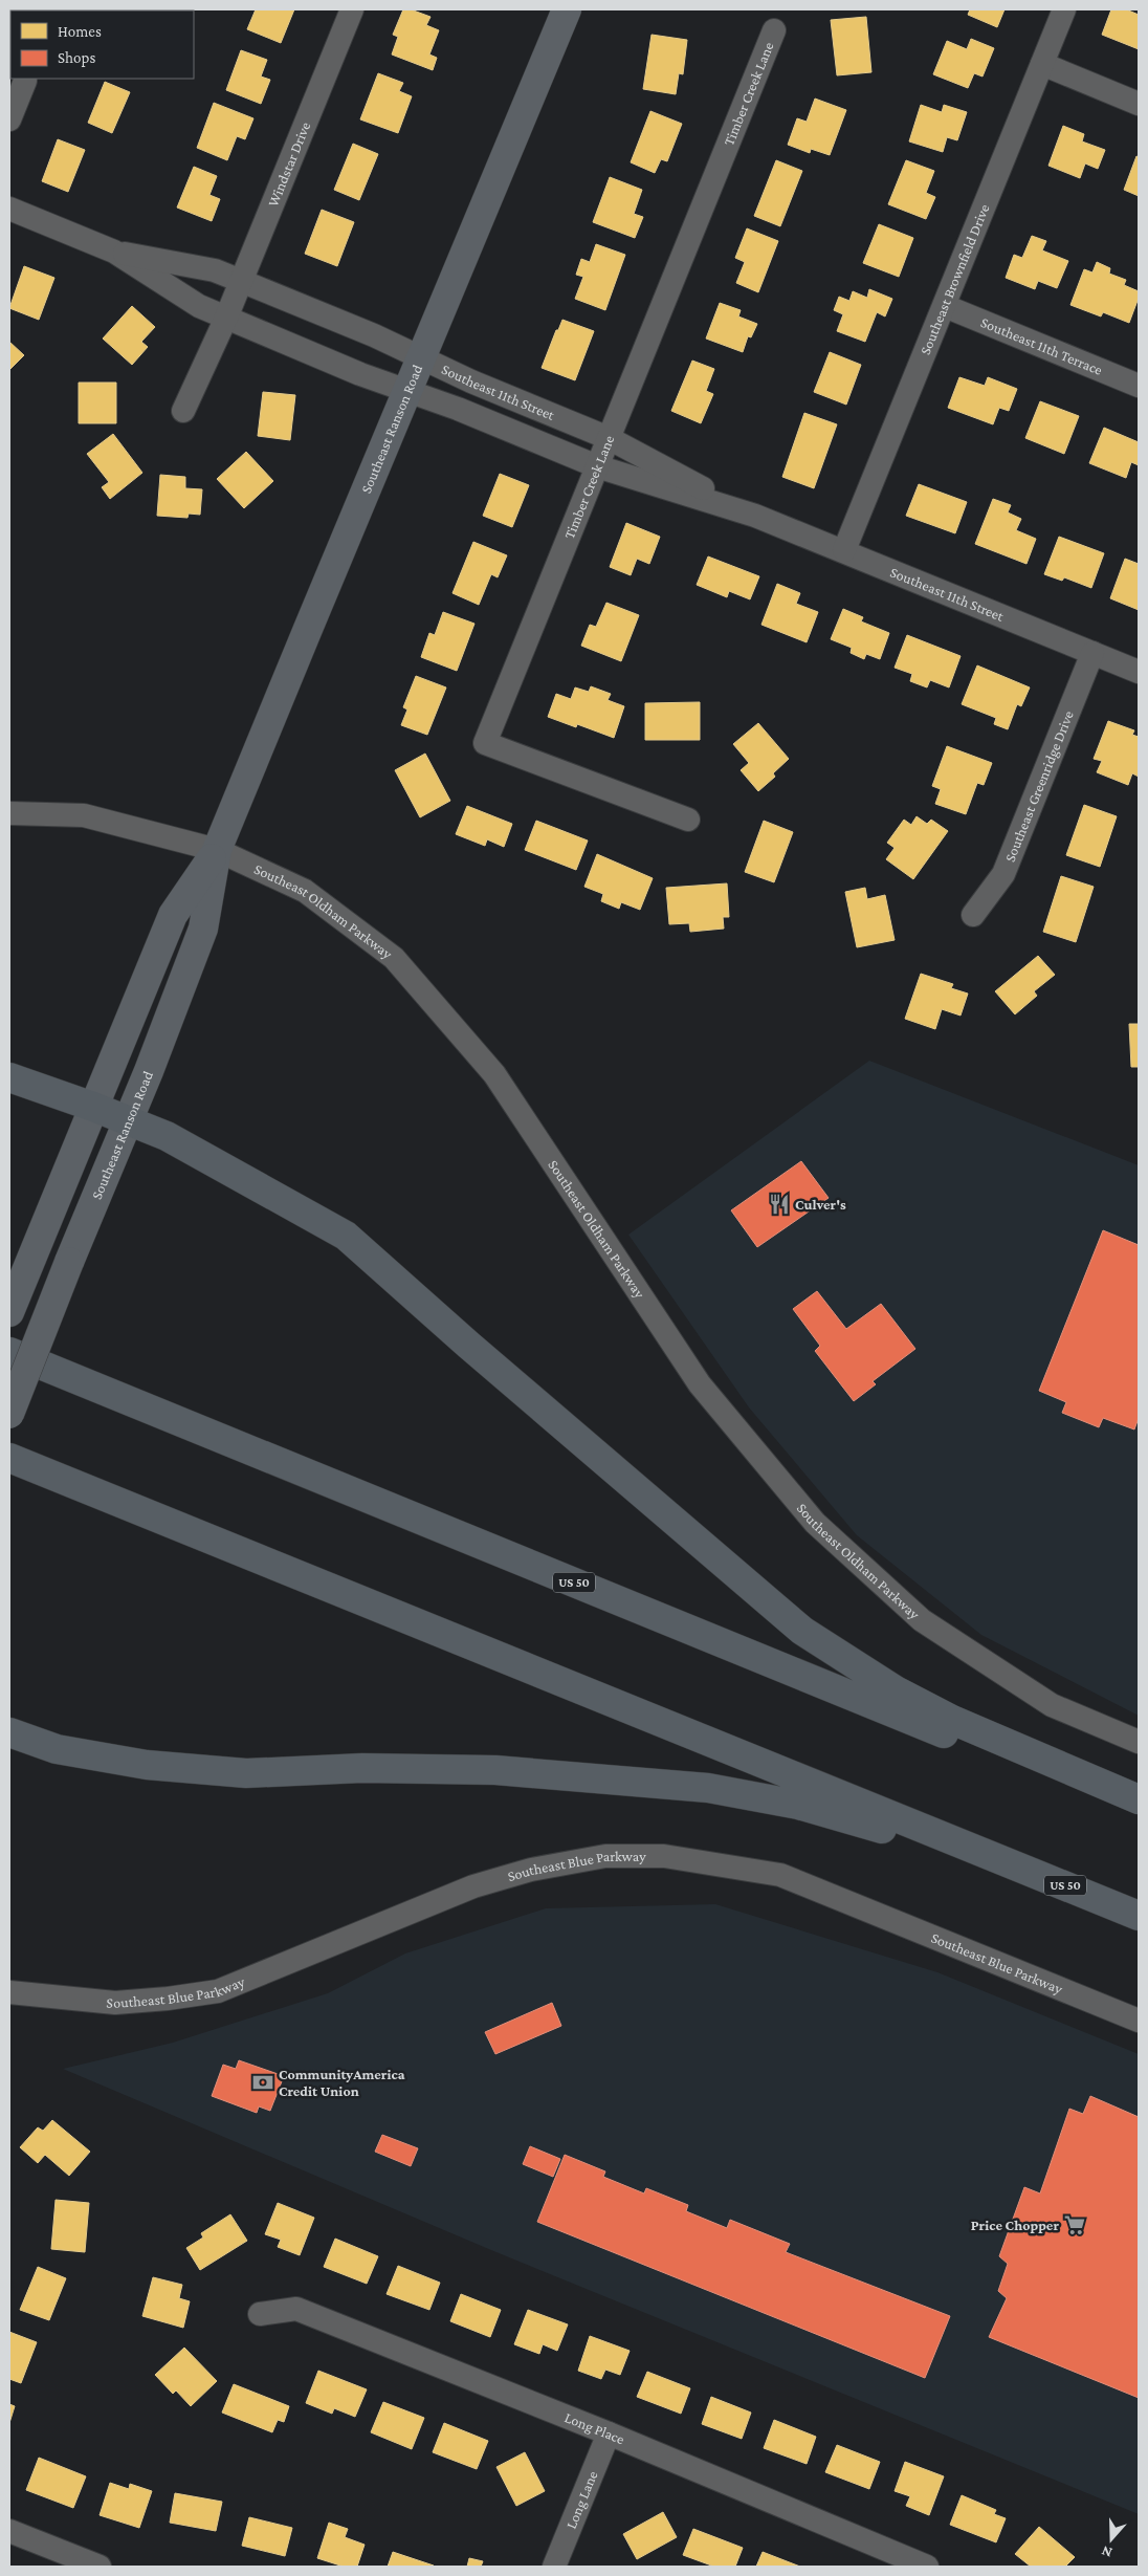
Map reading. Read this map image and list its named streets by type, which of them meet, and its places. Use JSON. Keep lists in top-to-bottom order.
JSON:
{
  "streets": {
    "highway": ["US 50"],
    "main road": ["Southeast Ranson Road"],
    "street": [
      "Timber Creek Lane",
      "Windstar Drive",
      "Southeast Brownfield Drive",
      "Southeast 11th Terrace",
      "Southeast 11th Street",
      "Southeast Greenridge Drive",
      "Southeast Oldham Parkway",
      "Southeast Blue Parkway",
      "Long Place",
      "Long Lane"
    ]
  },
  "crossings": [
    ["Timber Creek Lane", "Southeast 11th Street"],
    ["Windstar Drive", "Southeast 11th Street"],
    ["Southeast Brownfield Drive", "Southeast 11th Terrace"],
    ["Southeast Brownfield Drive", "Southeast 11th Street"],
    ["Southeast 11th Street", "Southeast Ranson Road"],
    ["Southeast 11th Street", "Southeast Greenridge Drive"],
    ["Southeast Ranson Road", "Southeast Oldham Parkway"],
    ["Long Place", "Long Lane"]
  ],
  "places": {
    "restaurant": ["Culver's"],
    "bank": ["CommunityAmerica Credit Union"],
    "supermarket": ["Price Chopper"]
  },
  "legend": ["Homes", "Shops"],
  "north": "bottom"
}
